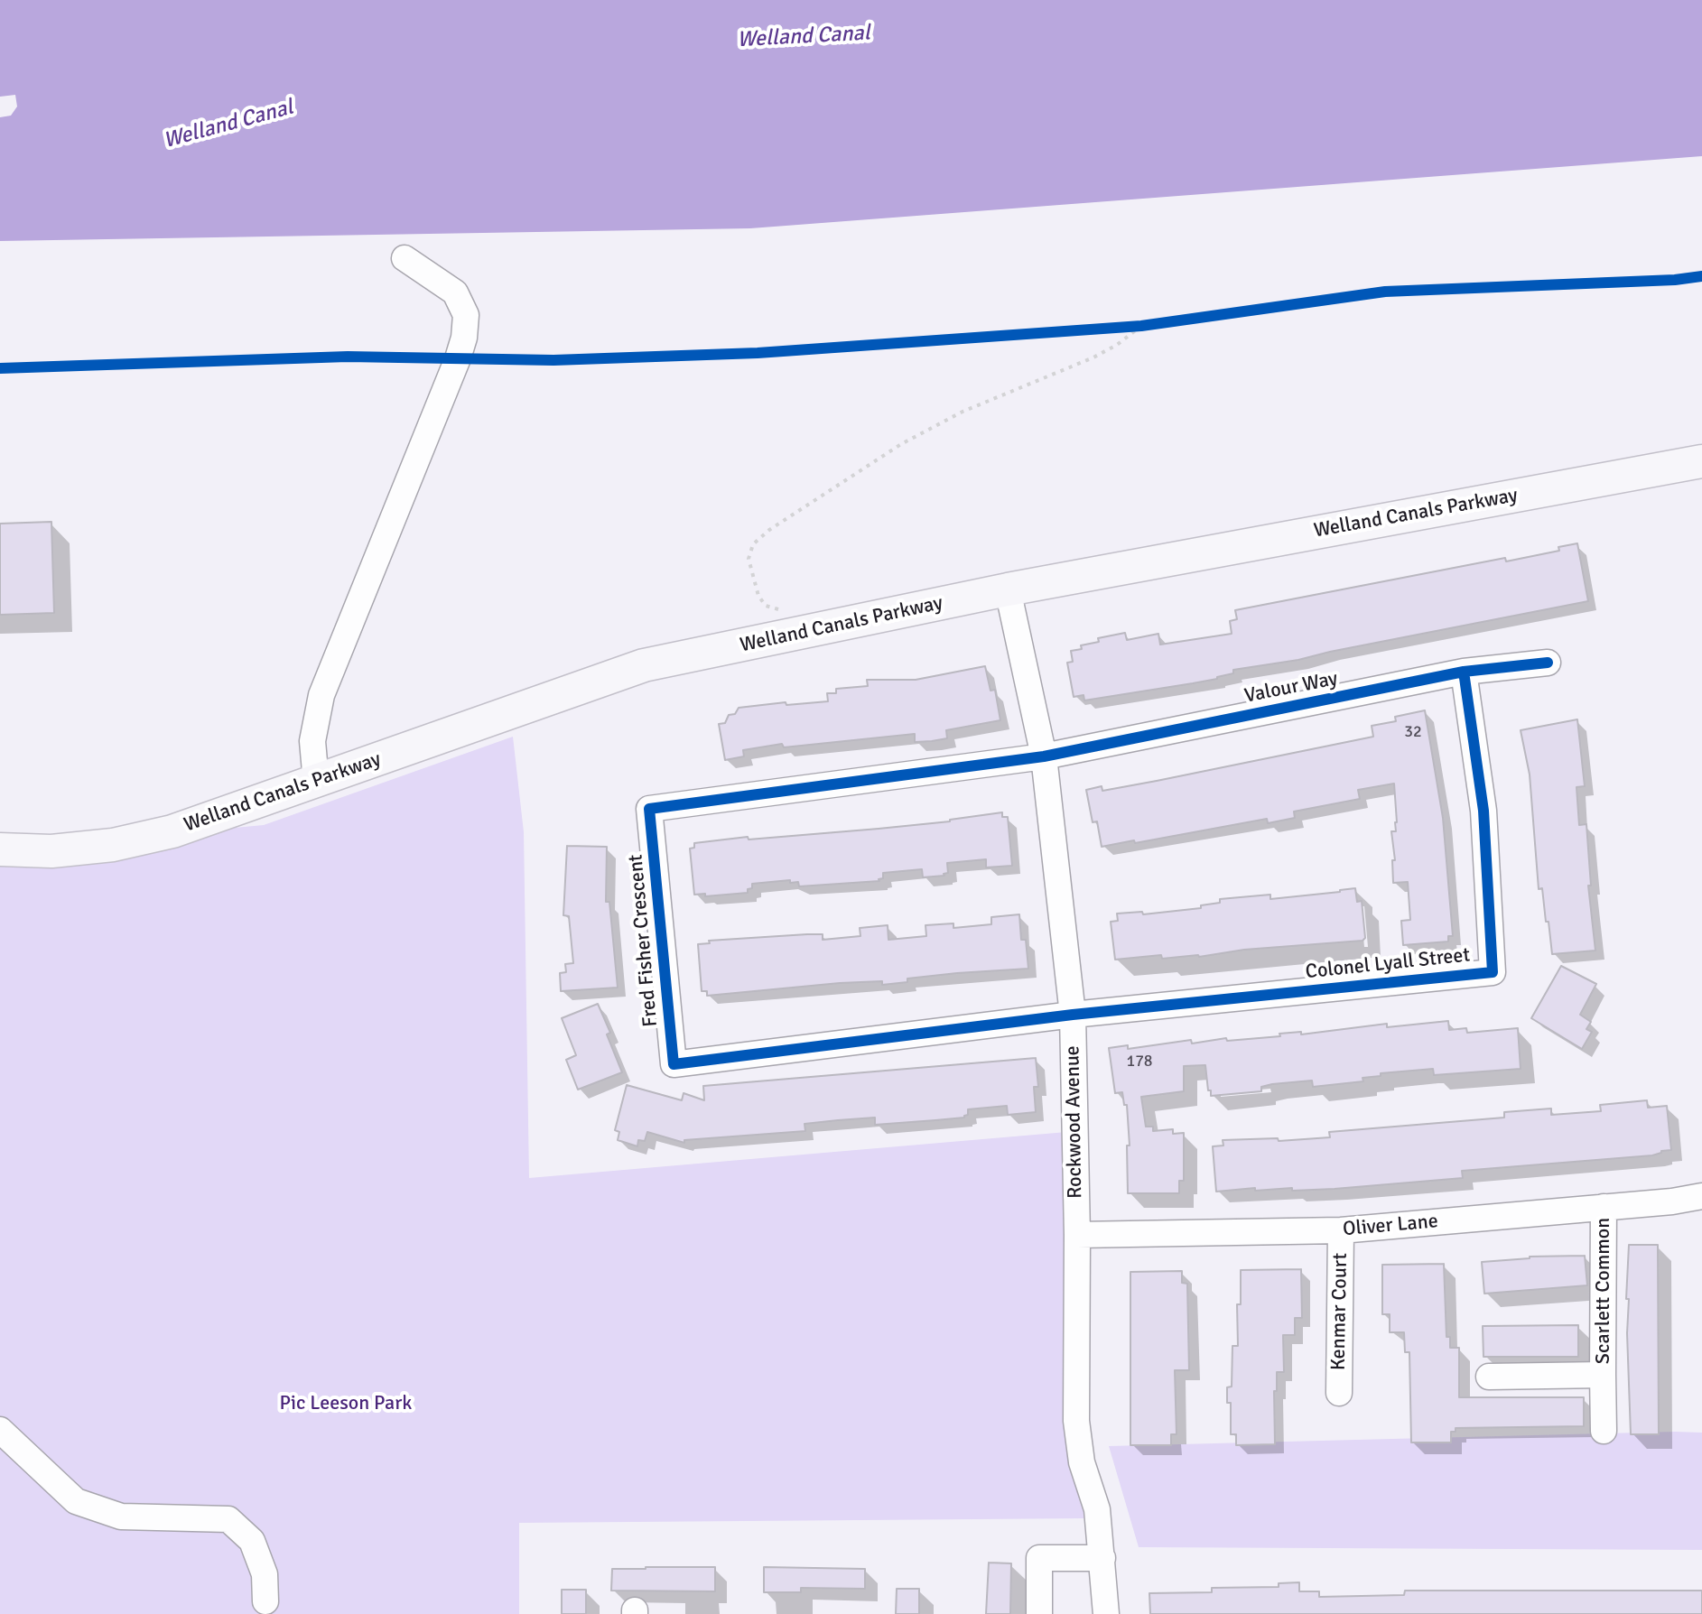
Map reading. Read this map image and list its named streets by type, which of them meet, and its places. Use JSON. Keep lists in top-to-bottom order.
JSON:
{
  "streets": {
    "main road": ["Welland Canals Parkway"],
    "street": [
      "Valour Way",
      "Fred Fisher Crescent",
      "Colonel Lyall Street",
      "Rockwood Avenue",
      "Oliver Lane",
      "Scarlett Common",
      "Kenmar Court"
    ]
  },
  "crossings": [
    ["Welland Canals Parkway", "Rockwood Avenue"],
    ["Valour Way", "Fred Fisher Crescent"],
    ["Valour Way", "Colonel Lyall Street"],
    ["Valour Way", "Rockwood Avenue"],
    ["Fred Fisher Crescent", "Colonel Lyall Street"],
    ["Fred Fisher Crescent", "Rockwood Avenue"],
    ["Colonel Lyall Street", "Rockwood Avenue"],
    ["Rockwood Avenue", "Oliver Lane"],
    ["Oliver Lane", "Scarlett Common"],
    ["Oliver Lane", "Kenmar Court"]
  ],
  "water": ["Welland Canal"],
  "parks": ["Pic Leeson Park"],
  "house_numbers": ["32", "178"]
}
